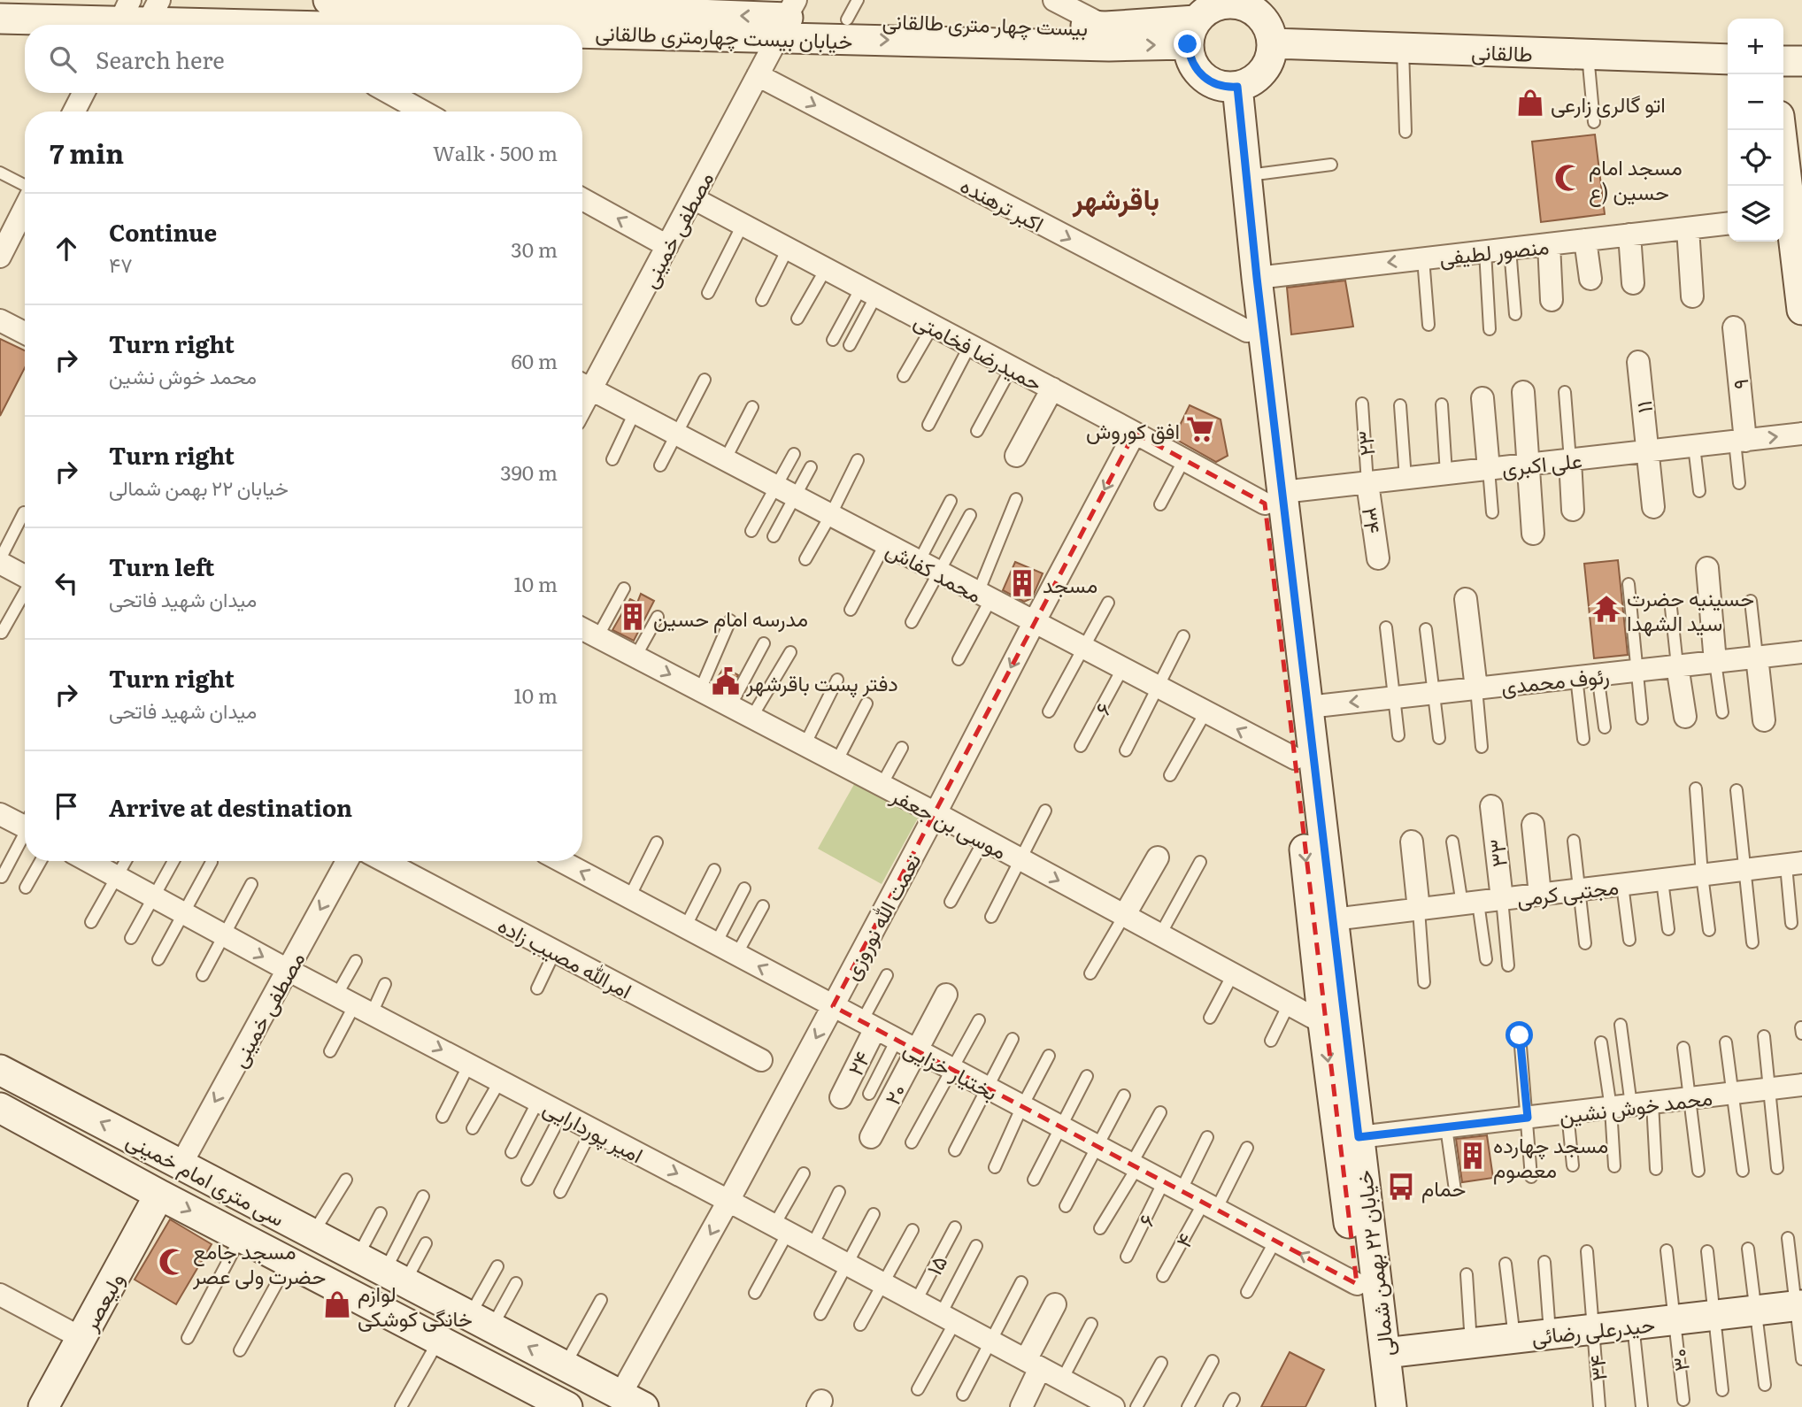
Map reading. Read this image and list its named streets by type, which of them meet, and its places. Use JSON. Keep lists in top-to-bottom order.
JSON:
{
  "streets": {
    "street": [
      "بیست چهار متری طالقانی",
      "خیابان بیست چهارمتری طالقانی",
      "طالقانی",
      "اکبر ترهنده",
      "مصطفی خمینی",
      "منصور لطیفی",
      "حمیدرضا فخامتی",
      "۹",
      "۱۱",
      "علی اکبری",
      "۳۴",
      "محمد کفاش",
      "رئوف محمدی",
      "موسی بن جعفر",
      "۳۳",
      "مجتبی کرمی",
      "نعمت الله نوروزی",
      "امرالله مصیب زاده",
      "۲۴",
      "بختیار خزایی",
      "۲۰",
      "محمد خوش نشین",
      "امیر پوردارایی",
      "سی متری امام خمینی",
      "خیابان ۲۲ بهمن شمالی",
      "وليعصر",
      "حیدرعلی رضائی"
    ],
    "lane": [
      "۲۳",
      "۶",
      "۴",
      "۱۵",
      "۳۰"
    ]
  },
  "crossings": [
    ["بیست چهار متری طالقانی", "خیابان بیست چهارمتری طالقانی"],
    ["بیست چهار متری طالقانی", "مصطفی خمینی"],
    ["خیابان بیست چهارمتری طالقانی", "طالقانی"],
    ["خیابان بیست چهارمتری طالقانی", "مصطفی خمینی"],
    ["خیابان بیست چهارمتری طالقانی", "خیابان ۲۲ بهمن شمالی"],
    ["طالقانی", "خیابان ۲۲ بهمن شمالی"],
    ["اکبر ترهنده", "مصطفی خمینی"],
    ["اکبر ترهنده", "خیابان ۲۲ بهمن شمالی"],
    ["مصطفی خمینی", "حمیدرضا فخامتی"],
    ["مصطفی خمینی", "محمد کفاش"],
    ["مصطفی خمینی", "امیر پوردارایی"],
    ["مصطفی خمینی", "سی متری امام خمینی"],
    ["منصور لطیفی", "خیابان ۲۲ بهمن شمالی"],
    ["حمیدرضا فخامتی", "علی اکبری"],
    ["حمیدرضا فخامتی", "نعمت الله نوروزی"],
    ["حمیدرضا فخامتی", "خیابان ۲۲ بهمن شمالی"],
    ["۹", "علی اکبری"],
    ["۱۱", "علی اکبری"],
    ["۲۳", "علی اکبری"],
    ["۲۳", "۳۴"],
    ["علی اکبری", "۳۴"],
    ["علی اکبری", "خیابان ۲۲ بهمن شمالی"],
    ["۳۴", "حیدرعلی رضائی"],
    ["محمد کفاش", "۶"],
    ["محمد کفاش", "نعمت الله نوروزی"],
    ["محمد کفاش", "خیابان ۲۲ بهمن شمالی"],
    ["رئوف محمدی", "خیابان ۲۲ بهمن شمالی"],
    ["۶", "بختیار خزایی"],
    ["موسی بن جعفر", "نعمت الله نوروزی"],
    ["موسی بن جعفر", "خیابان ۲۲ بهمن شمالی"],
    ["۳۳", "مجتبی کرمی"],
    ["مجتبی کرمی", "خیابان ۲۲ بهمن شمالی"],
    ["نعمت الله نوروزی", "بختیار خزایی"],
    ["نعمت الله نوروزی", "امیر پوردارایی"],
    ["نعمت الله نوروزی", "سی متری امام خمینی"],
    ["۲۴", "بختیار خزایی"],
    ["بختیار خزایی", "۲۰"],
    ["بختیار خزایی", "۴"],
    ["بختیار خزایی", "خیابان ۲۲ بهمن شمالی"],
    ["محمد خوش نشین", "خیابان ۲۲ بهمن شمالی"],
    ["امیر پوردارایی", "۱۵"],
    ["سی متری امام خمینی", "وليعصر"],
    ["خیابان ۲۲ بهمن شمالی", "حیدرعلی رضائی"],
    ["حیدرعلی رضائی", "۳۰"]
  ],
  "one_way": [
    "اکبر ترهنده",
    "مصطفی خمینی",
    "منصور لطیفی",
    "نعمت الله نوروزی"
  ],
  "districts": ["باقرشهر"],
  "places": {
    "shop": ["اتو گالری زارعی", "لوازم خانگی کوشکی"],
    "mosque": ["مسجد امام حسین (ع", "مسجد جامع حضرت ولی عصر"],
    "supermarket": ["افق کوروش"],
    "building": ["مسجد", "مدرسه امام حسین", "مسجد چهارده معصوم"],
    "temple": ["حسینیه حضرت سید الشهدا"],
    "public building": ["دفتر پست باقرشهر"],
    "bus stop": ["حمام"]
  },
  "page": {
    "map_buttons": ["+", "−"],
    "search": "Search here",
    "heading": ["7 min", "Walk · 500 m"],
    "list": [
      ["Continue", "۴۷", "30 m"],
      ["Turn right", "محمد خوش نشین", "60 m"],
      ["Turn right", "خیابان ۲۲ بهمن شمالی", "390 m"],
      ["Turn left", "میدان شهید فاتحی", "10 m"],
      ["Turn right", "میدان شهید فاتحی", "10 m"],
      "Arrive at destination"
    ]
  }
}
